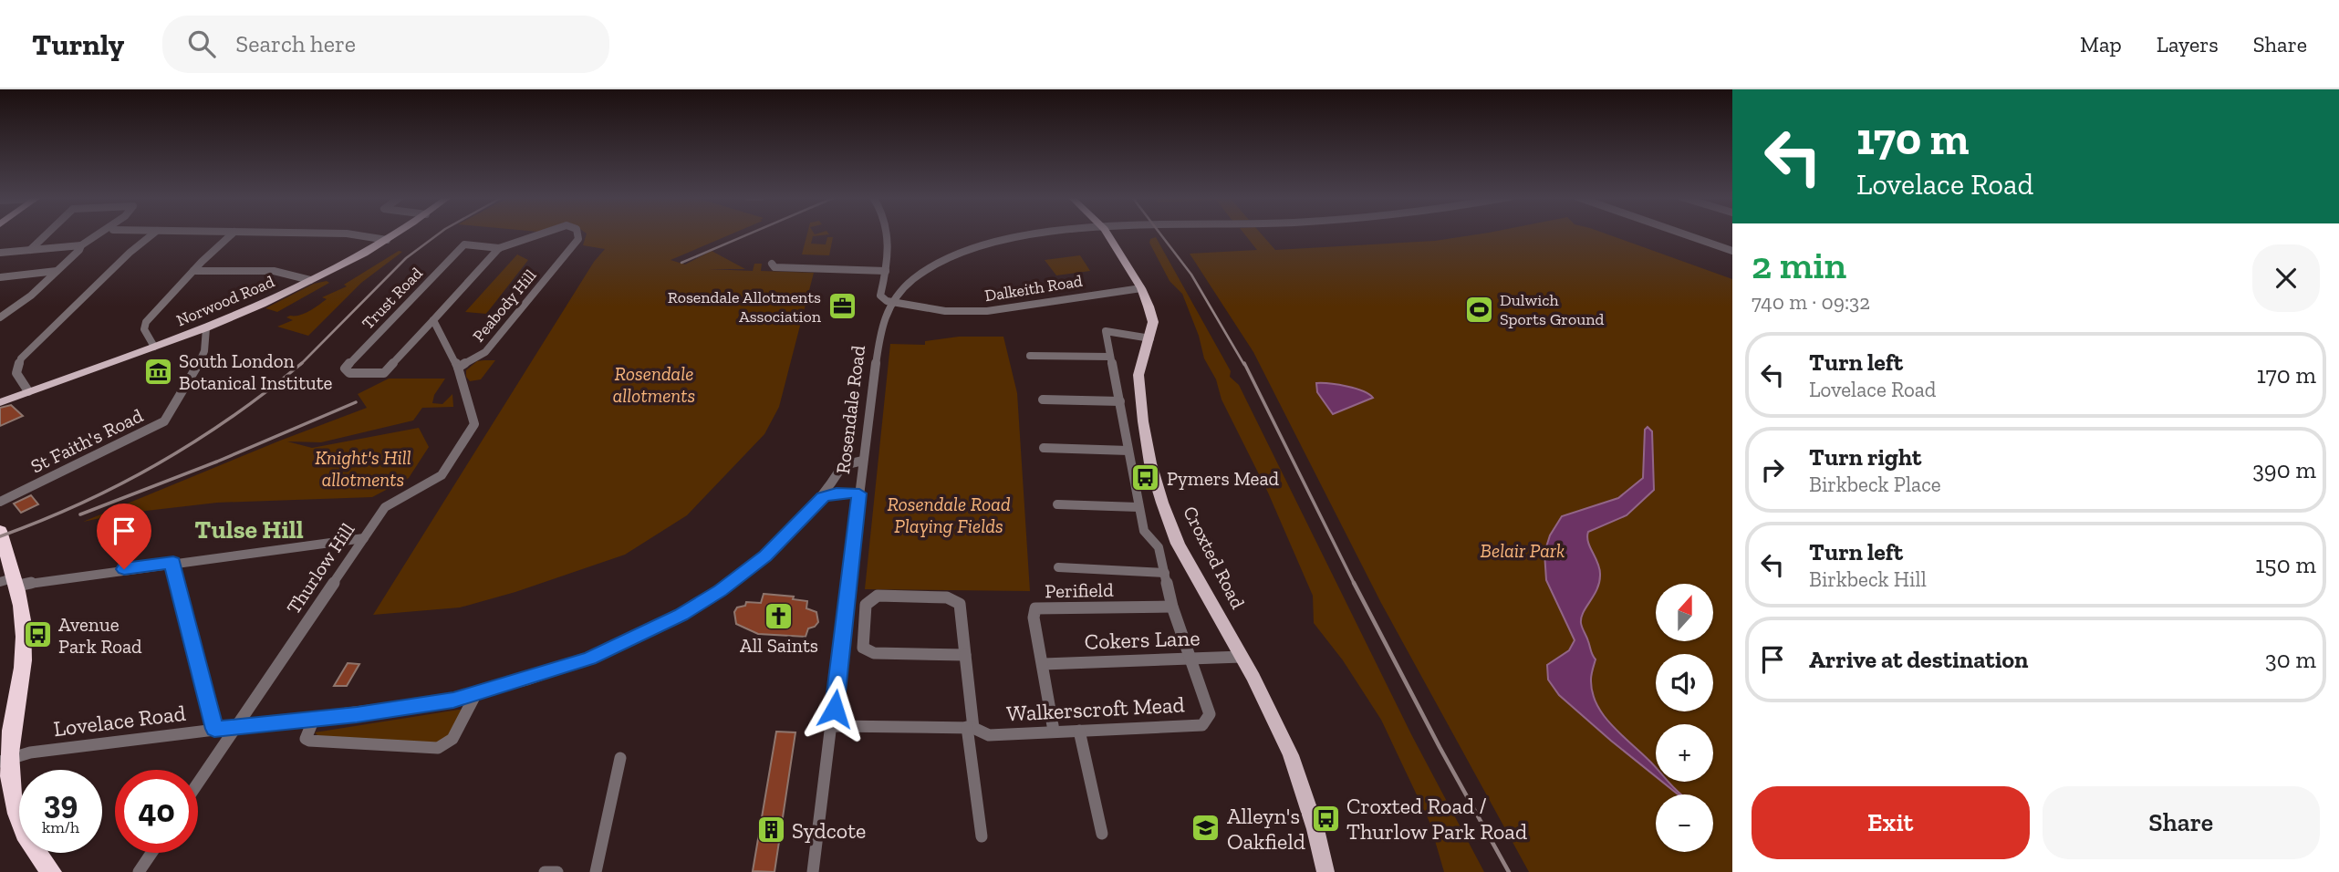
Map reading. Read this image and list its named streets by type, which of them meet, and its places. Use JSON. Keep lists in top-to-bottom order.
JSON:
{
  "streets": {
    "main road": ["Norwood Road", "Croxted Road"],
    "street": [
      "Dalkeith Road",
      "Trust Road",
      "Peabody Hill",
      "Rosendale Road",
      "St Faith's Road",
      "Thurlow Hill",
      "Perifield",
      "Cokers Lane",
      "Walkerscroft Mead",
      "Lovelace Road"
    ]
  },
  "crossings": [
    ["Dalkeith Road", "Rosendale Road"],
    ["Dalkeith Road", "Croxted Road"],
    ["Trust Road", "Peabody Hill"],
    ["Norwood Road", "St Faith's Road"],
    ["Peabody Hill", "Thurlow Hill"],
    ["Rosendale Road", "Walkerscroft Mead"],
    ["Rosendale Road", "Lovelace Road"],
    ["Croxted Road", "Cokers Lane"],
    ["Thurlow Hill", "Lovelace Road"],
    ["Perifield", "Cokers Lane"],
    ["Perifield", "Walkerscroft Mead"],
    ["Cokers Lane", "Walkerscroft Mead"]
  ],
  "districts": ["Tulse Hill"],
  "parks": [
    "Rosendale allotments",
    "Knight's Hill allotments",
    "Rosendale Road Playing Fields",
    "Belair Park"
  ],
  "places": {
    "office": ["Rosendale Allotments Association"],
    "sports": ["Dulwich Sports Ground"],
    "museum": ["South London Botanical Institute"],
    "bus stop": ["Pymers Mead", "Avenue Park Road", "Croxted Road / Thurlow Park Road"],
    "church": ["All Saints"],
    "school or university": ["Alleyn's Oakfield"],
    "building": ["Sydcote"]
  },
  "north": "top",
  "page": {
    "header": "Turnly",
    "search": "Search here",
    "nav": ["Map", "Layers", "Share"],
    "turn": ["170 m", "Lovelace Road"],
    "heading": ["2 min", "740 m · 09:32"],
    "list": [
      {
        "name": "Turn left",
        "note": "Lovelace Road",
        "value": "170 m"
      },
      {
        "name": "Turn right",
        "note": "Birkbeck Place",
        "value": "390 m"
      },
      {
        "name": "Turn left",
        "note": "Birkbeck Hill",
        "value": "150 m"
      },
      {
        "name": "Arrive at destination",
        "value": "30 m"
      }
    ],
    "map_buttons": ["+", "−"],
    "speed": "39 km/h",
    "limit": "40",
    "buttons": ["Exit", "Share"]
  }
}
